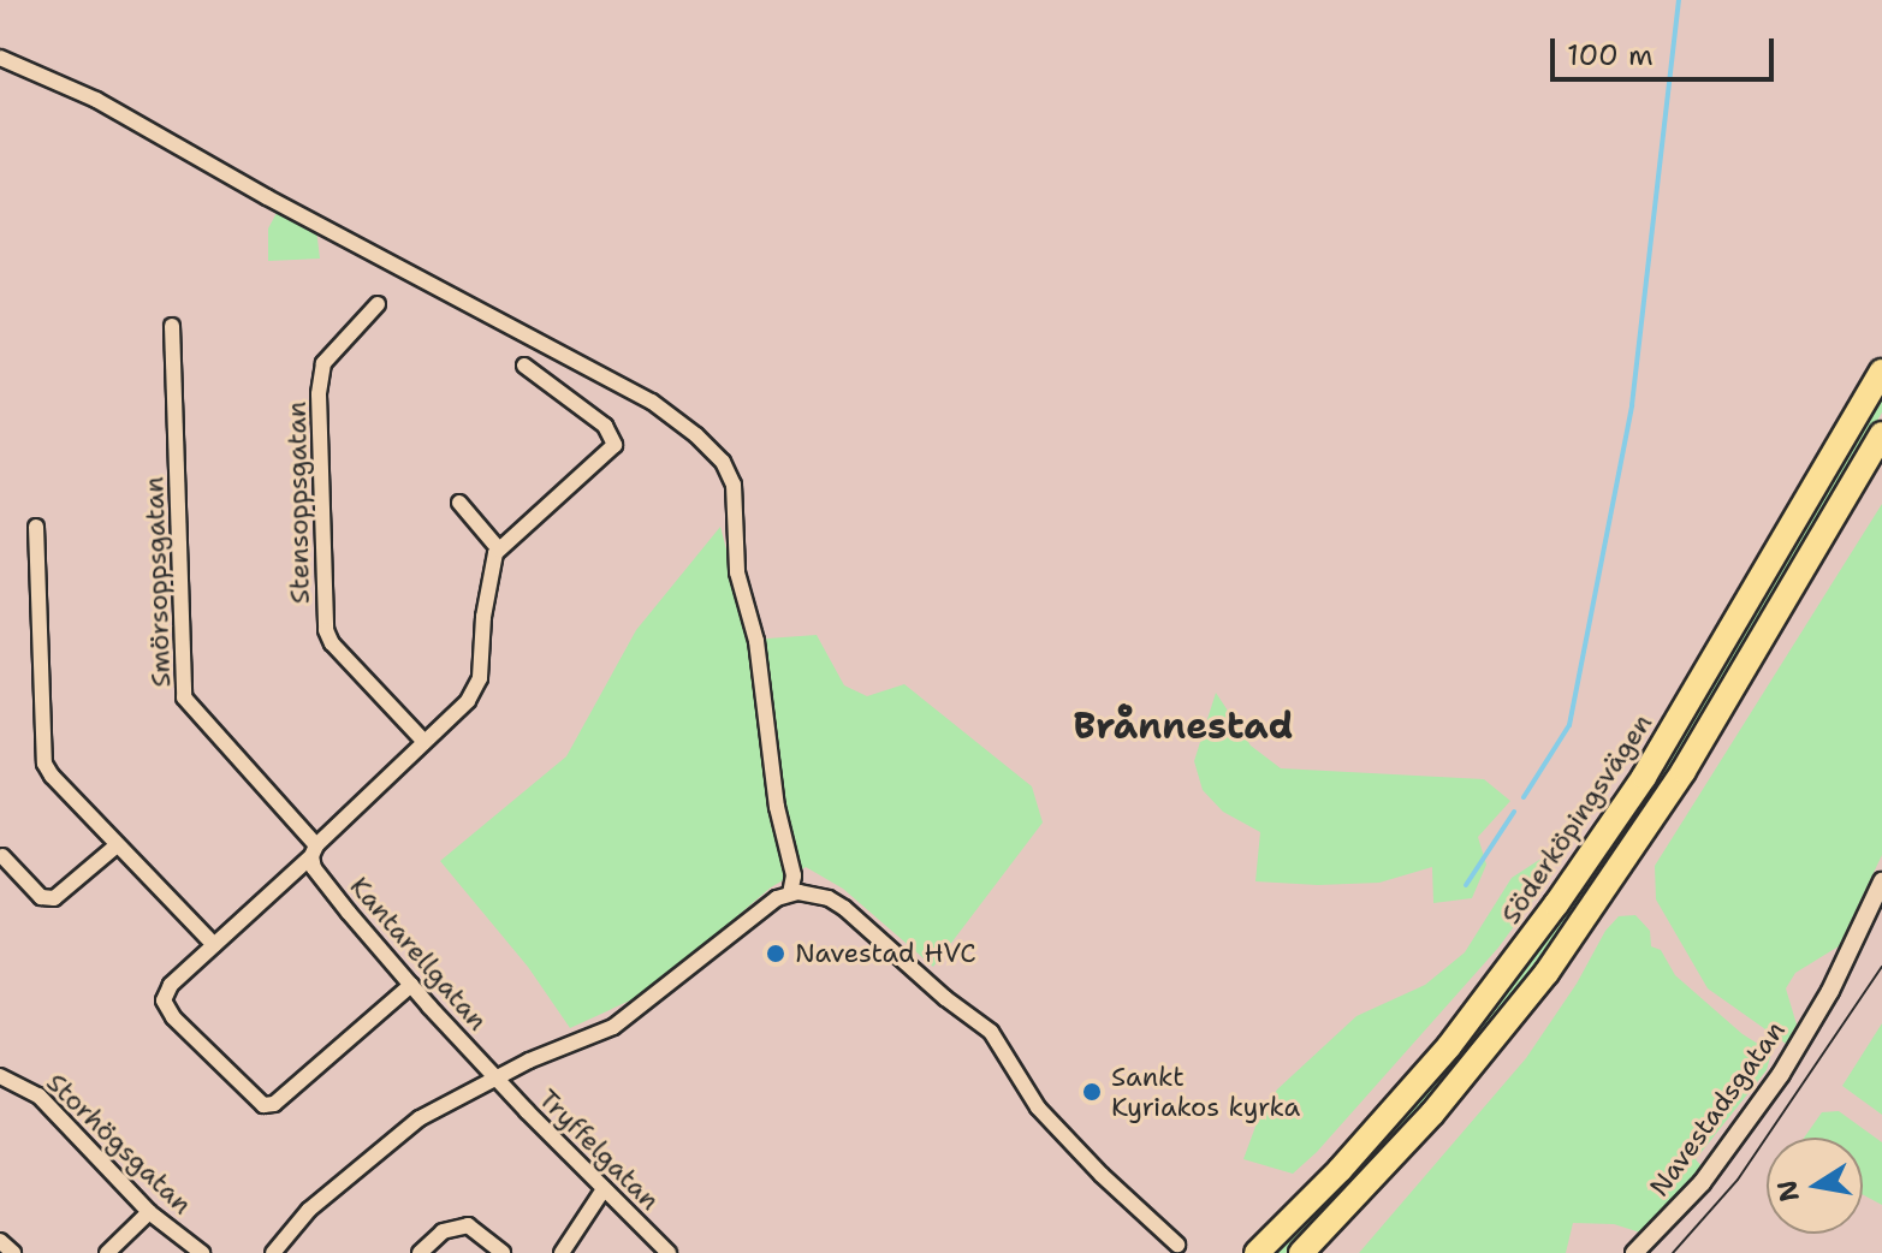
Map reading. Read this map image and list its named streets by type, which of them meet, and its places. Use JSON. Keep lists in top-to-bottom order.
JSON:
{
  "streets": {
    "highway": ["Söderköpingsvägen"],
    "street": [
      "Stensoppsgatan",
      "Smörsoppsgatan",
      "Kantarellgatan",
      "Navestadsgatan",
      "Storhögsgatan",
      "Tryffelgatan"
    ]
  },
  "crossings": [
    ["Smörsoppsgatan", "Kantarellgatan"],
    ["Kantarellgatan", "Tryffelgatan"]
  ],
  "districts": ["Brånnestad"],
  "places": ["Navestad HVC", "Sankt Kyriakos kyrka"],
  "scale_bar": "100 m",
  "north": "left"
}
